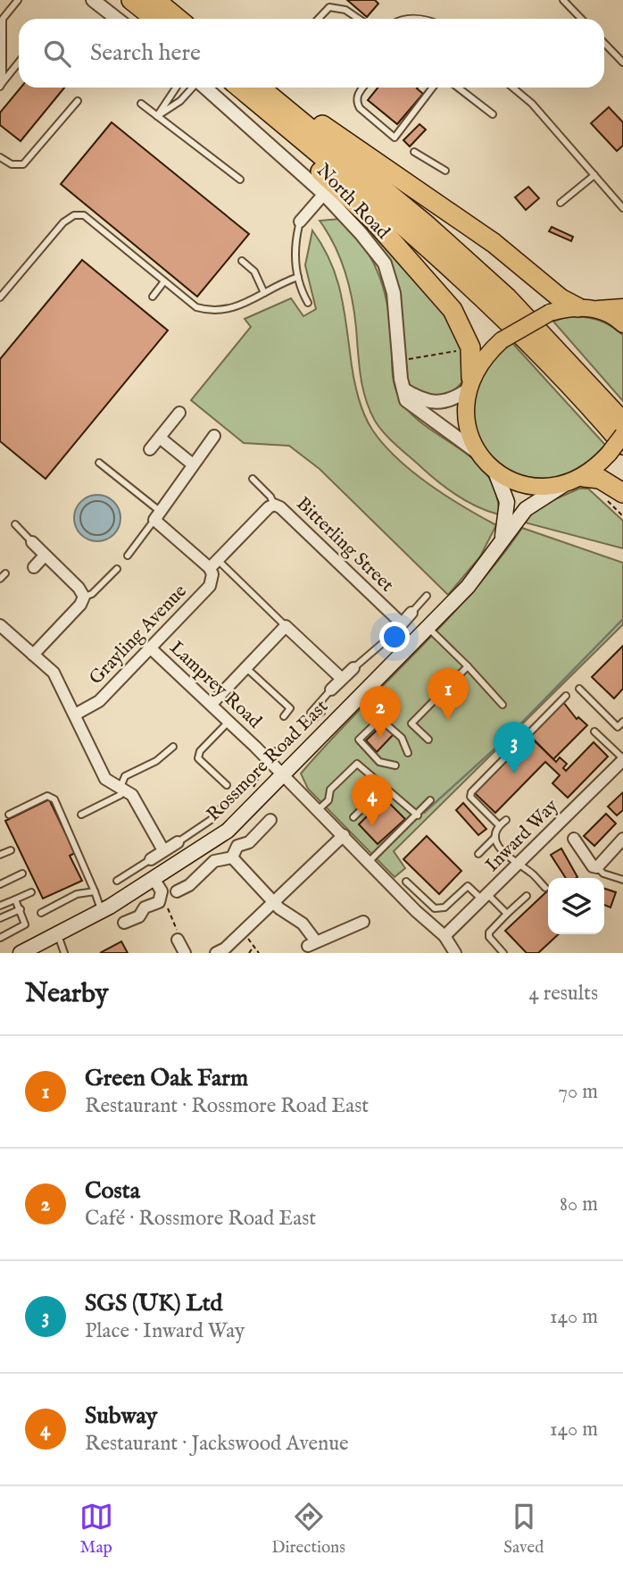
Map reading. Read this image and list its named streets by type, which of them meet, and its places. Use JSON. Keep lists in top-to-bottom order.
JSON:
{
  "streets": {
    "main road": ["Rossmore Road East"],
    "street": [
      "North Road",
      "Bitterling Street",
      "Grayling Avenue",
      "Lamprey Road",
      "Inward Way"
    ]
  },
  "crossings": [
    ["Bitterling Street", "Grayling Avenue"],
    ["Grayling Avenue", "Lamprey Road"],
    ["Lamprey Road", "Rossmore Road East"],
    ["Lamprey Road", "Inward Way"]
  ],
  "page": {
    "search": "Search here",
    "pins": [
      "1",
      "2",
      "3",
      "4"
    ],
    "heading": ["Nearby", "4 results"],
    "list": [
      {
        "mark": "1",
        "name": "Green Oak Farm",
        "note": "Restaurant · Rossmore Road East",
        "value": "70 m"
      },
      {
        "mark": "2",
        "name": "Costa",
        "note": "Café · Rossmore Road East",
        "value": "80 m"
      },
      {
        "mark": "3",
        "name": "SGS (UK) Ltd",
        "note": "Place · Inward Way",
        "value": "140 m"
      },
      {
        "mark": "4",
        "name": "Subway",
        "note": "Restaurant · Jackswood Avenue",
        "value": "140 m"
      }
    ],
    "nav": ["Map", "Directions", "Saved"]
  }
}
